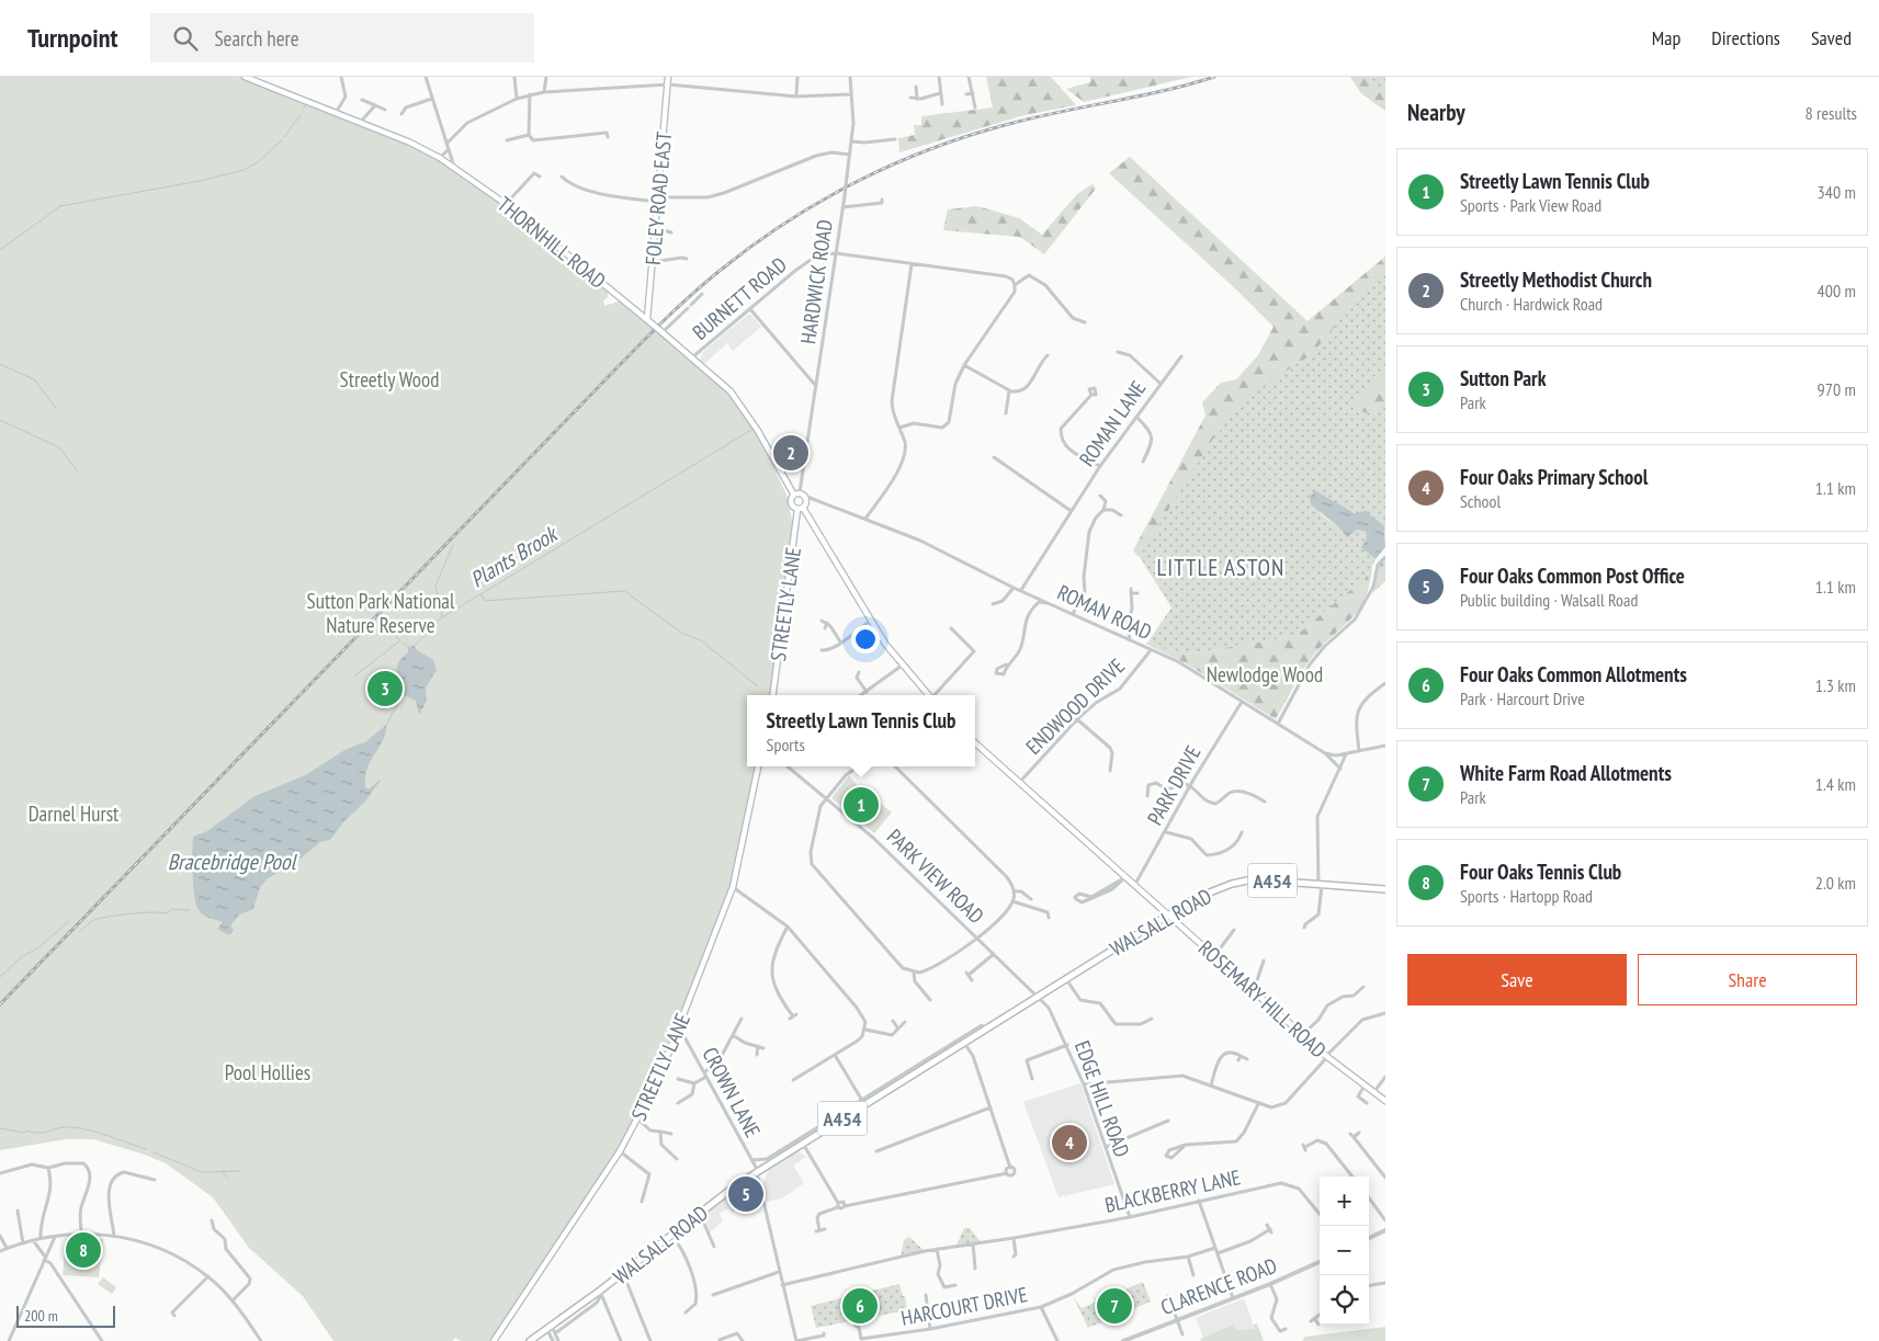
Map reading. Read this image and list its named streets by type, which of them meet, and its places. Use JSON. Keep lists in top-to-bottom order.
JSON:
{
  "streets": {
    "main road": [
      "FOLEY ROAD EAST",
      "THORNHILL ROAD",
      "STREETLY LANE",
      "A454",
      "WALSALL ROAD",
      "ROSEMARY HILL ROAD"
    ],
    "street": [
      "HARDWICK ROAD",
      "BURNETT ROAD",
      "ROMAN LANE",
      "ROMAN ROAD",
      "ENDWOOD DRIVE",
      "PARK DRIVE",
      "PARK VIEW ROAD",
      "CROWN LANE",
      "EDGE HILL ROAD",
      "BLACKBERRY LANE",
      "CLARENCE ROAD",
      "HARCOURT DRIVE"
    ]
  },
  "crossings": [
    ["FOLEY ROAD EAST", "THORNHILL ROAD"],
    ["THORNHILL ROAD", "BURNETT ROAD"],
    ["THORNHILL ROAD", "STREETLY LANE"],
    ["HARDWICK ROAD", "BURNETT ROAD"],
    ["HARDWICK ROAD", "STREETLY LANE"],
    ["HARDWICK ROAD", "ROMAN ROAD"],
    ["ROMAN LANE", "ROMAN ROAD"],
    ["STREETLY LANE", "ROMAN ROAD"],
    ["STREETLY LANE", "CROWN LANE"],
    ["ROMAN ROAD", "ENDWOOD DRIVE"],
    ["ROMAN ROAD", "PARK DRIVE"],
    ["ENDWOOD DRIVE", "ROSEMARY HILL ROAD"],
    ["PARK DRIVE", "ROSEMARY HILL ROAD"],
    ["PARK VIEW ROAD", "WALSALL ROAD"],
    ["PARK VIEW ROAD", "EDGE HILL ROAD"],
    ["WALSALL ROAD", "ROSEMARY HILL ROAD"],
    ["WALSALL ROAD", "CROWN LANE"],
    ["WALSALL ROAD", "EDGE HILL ROAD"],
    ["CROWN LANE", "BLACKBERRY LANE"],
    ["EDGE HILL ROAD", "BLACKBERRY LANE"]
  ],
  "districts": ["LITTLE ASTON"],
  "water": ["Plants Brook", "Bracebridge Pool"],
  "parks": [
    "Streetly Wood",
    "Sutton Park National Nature Reserve",
    "Newlodge Wood",
    "Darnel Hurst",
    "Pool Hollies"
  ],
  "scale_bar": "200 m",
  "page": {
    "header": "Turnpoint",
    "search": "Search here",
    "nav": ["Map", "Directions", "Saved"],
    "heading": ["Nearby", "8 results"],
    "list": [
      {
        "mark": "1",
        "name": "Streetly Lawn Tennis Club",
        "note": "Sports · Park View Road",
        "value": "340 m"
      },
      {
        "mark": "2",
        "name": "Streetly Methodist Church",
        "note": "Church · Hardwick Road",
        "value": "400 m"
      },
      {
        "mark": "3",
        "name": "Sutton Park",
        "note": "Park",
        "value": "970 m"
      },
      {
        "mark": "4",
        "name": "Four Oaks Primary School",
        "note": "School",
        "value": "1.1 km"
      },
      {
        "mark": "5",
        "name": "Four Oaks Common Post Office",
        "note": "Public building · Walsall Road",
        "value": "1.1 km"
      },
      {
        "mark": "6",
        "name": "Four Oaks Common Allotments",
        "note": "Park · Harcourt Drive",
        "value": "1.3 km"
      },
      {
        "mark": "7",
        "name": "White Farm Road Allotments",
        "note": "Park",
        "value": "1.4 km"
      },
      {
        "mark": "8",
        "name": "Four Oaks Tennis Club",
        "note": "Sports · Hartopp Road",
        "value": "2.0 km"
      }
    ],
    "pins": [
      "2",
      "3",
      "1",
      "4",
      "5",
      "8",
      "6",
      "7"
    ],
    "popup": ["Streetly Lawn Tennis Club", "Sports"],
    "buttons": ["Save", "Share"],
    "map_buttons": ["+", "−"],
    "scale": "200 m"
  }
}
